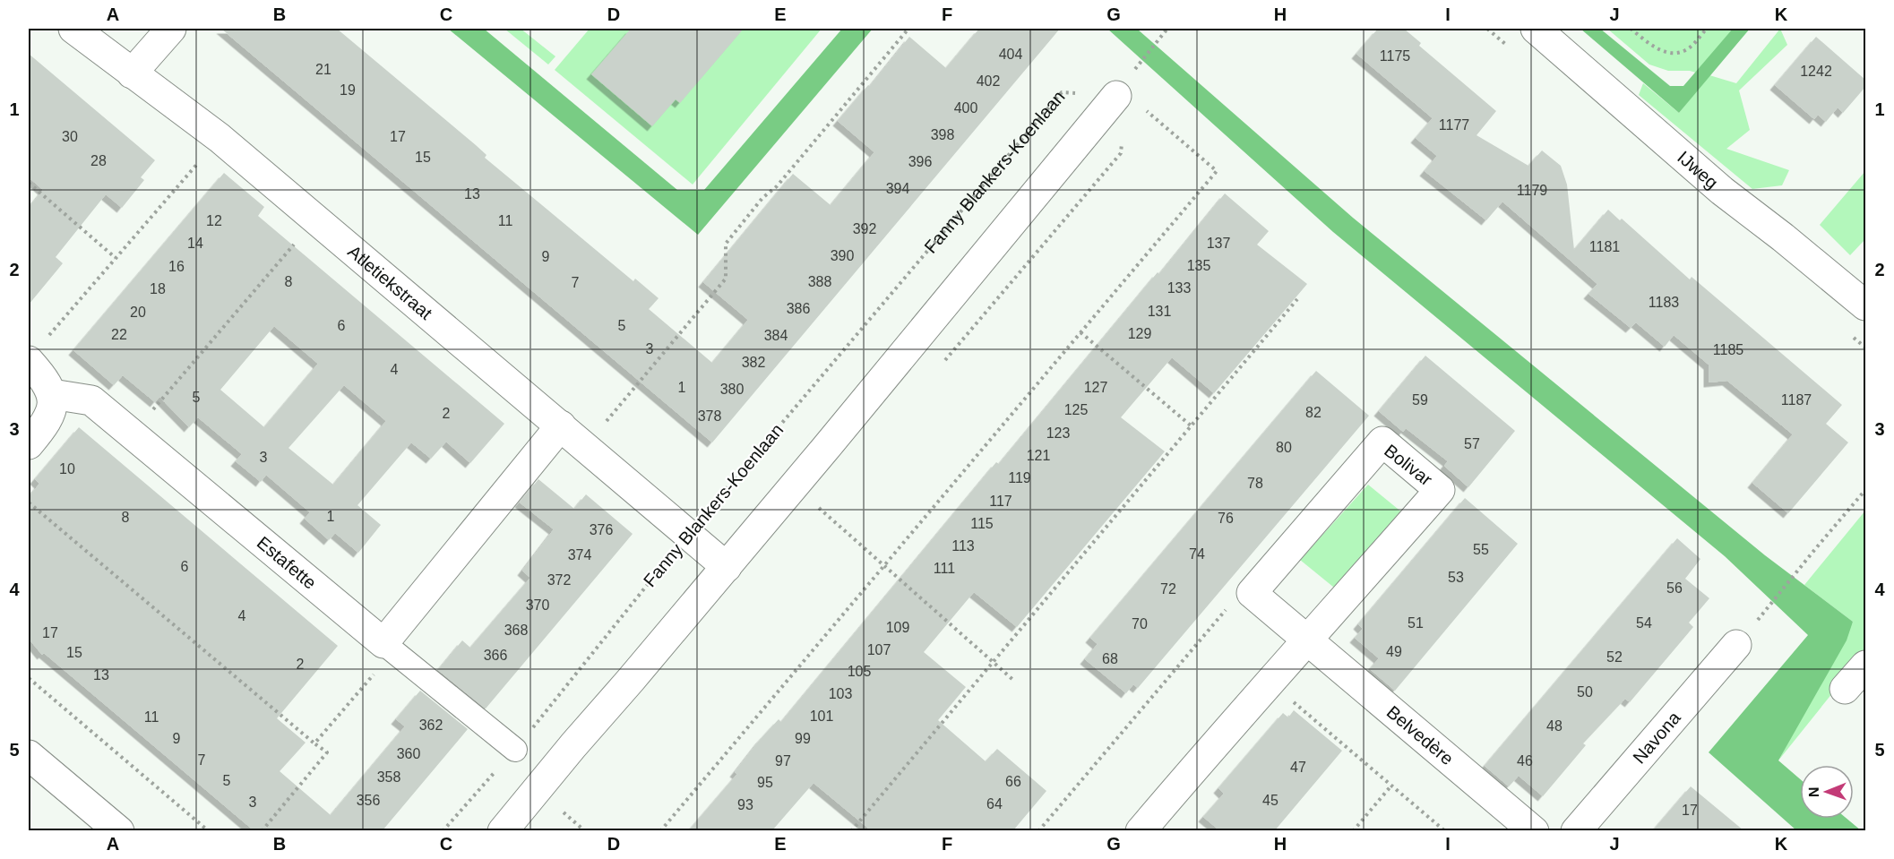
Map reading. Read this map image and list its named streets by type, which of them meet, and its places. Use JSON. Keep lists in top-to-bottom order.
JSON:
{
  "streets": {
    "street": [
      "IJweg",
      "Atletiekstraat",
      "Bolivar",
      "Estafette",
      "Belvedère",
      "Navona"
    ],
    "path": ["Fanny Blankers-Koenlaan"]
  },
  "crossings": [
    ["Fanny Blankers-Koenlaan", "Atletiekstraat"],
    ["Fanny Blankers-Koenlaan", "Estafette"],
    ["Bolivar", "Belvedère"]
  ],
  "house_numbers": [
    "404",
    "1175",
    "21",
    "1242",
    "402",
    "19",
    "400",
    "1177",
    "398",
    "30",
    "17",
    "15",
    "28",
    "396",
    "394",
    "1179",
    "13",
    "12",
    "11",
    "392",
    "14",
    "137",
    "1181",
    "390",
    "9",
    "135",
    "16",
    "8",
    "388",
    "7",
    "133",
    "18",
    "1183",
    "386",
    "131",
    "20",
    "6",
    "5",
    "129",
    "22",
    "384",
    "3",
    "1185",
    "382",
    "4",
    "1",
    "127",
    "380",
    "5",
    "59",
    "1187",
    "125",
    "82",
    "2",
    "378",
    "123",
    "57",
    "80",
    "121",
    "3",
    "10",
    "119",
    "78",
    "117",
    "1",
    "8",
    "76",
    "115",
    "376",
    "113",
    "55",
    "74",
    "374",
    "6",
    "111",
    "53",
    "372",
    "56",
    "72",
    "370",
    "4",
    "51",
    "54",
    "70",
    "109",
    "368",
    "17",
    "107",
    "49",
    "15",
    "366",
    "52",
    "68",
    "2",
    "105",
    "13",
    "50",
    "103",
    "101",
    "11",
    "362",
    "48",
    "9",
    "99",
    "360",
    "7",
    "97",
    "46",
    "47",
    "358",
    "5",
    "66",
    "95",
    "356",
    "45",
    "3",
    "64",
    "93",
    "17"
  ],
  "north": "left",
  "grid": {
    "columns": [
      "A",
      "B",
      "C",
      "D",
      "E",
      "F",
      "G",
      "H",
      "I",
      "J",
      "K"
    ],
    "rows": [
      "1",
      "2",
      "3",
      "4",
      "5"
    ]
  }
}
